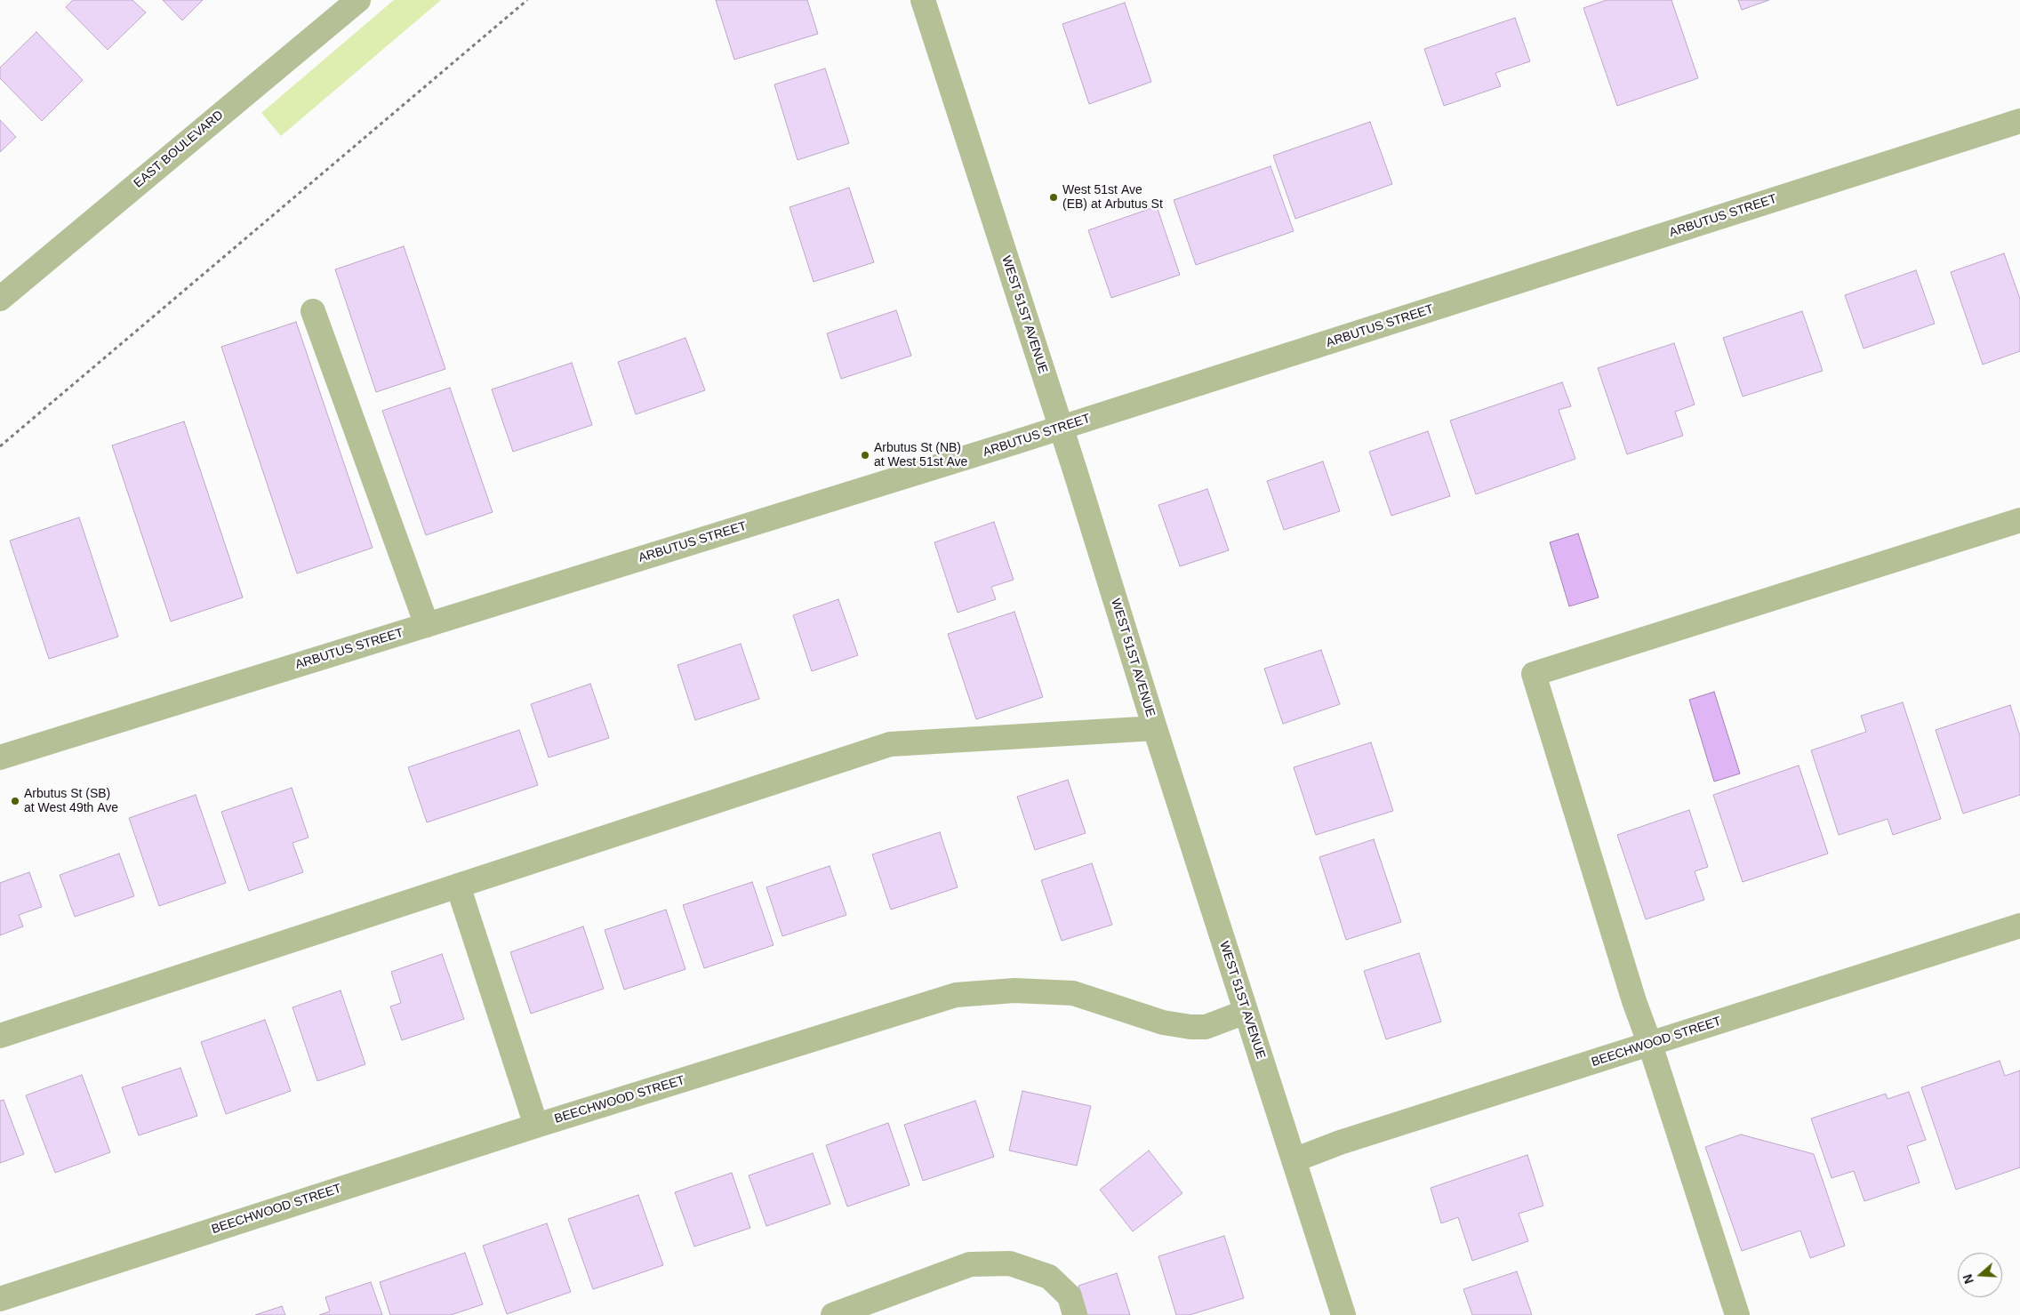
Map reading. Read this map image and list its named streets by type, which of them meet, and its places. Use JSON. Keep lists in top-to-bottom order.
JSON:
{
  "streets": {
    "street": [
      "EAST BOULEVARD",
      "ARBUTUS STREET",
      "WEST 51ST AVENUE",
      "BEECHWOOD STREET"
    ]
  },
  "crossings": [
    ["ARBUTUS STREET", "WEST 51ST AVENUE"],
    ["WEST 51ST AVENUE", "BEECHWOOD STREET"]
  ],
  "places": ["West 51st Ave (EB) at Arbutus St", "Arbutus St (NB) at West 51st Ave", "Arbutus St (SB) at West 49th Ave"],
  "north": "left"
}
